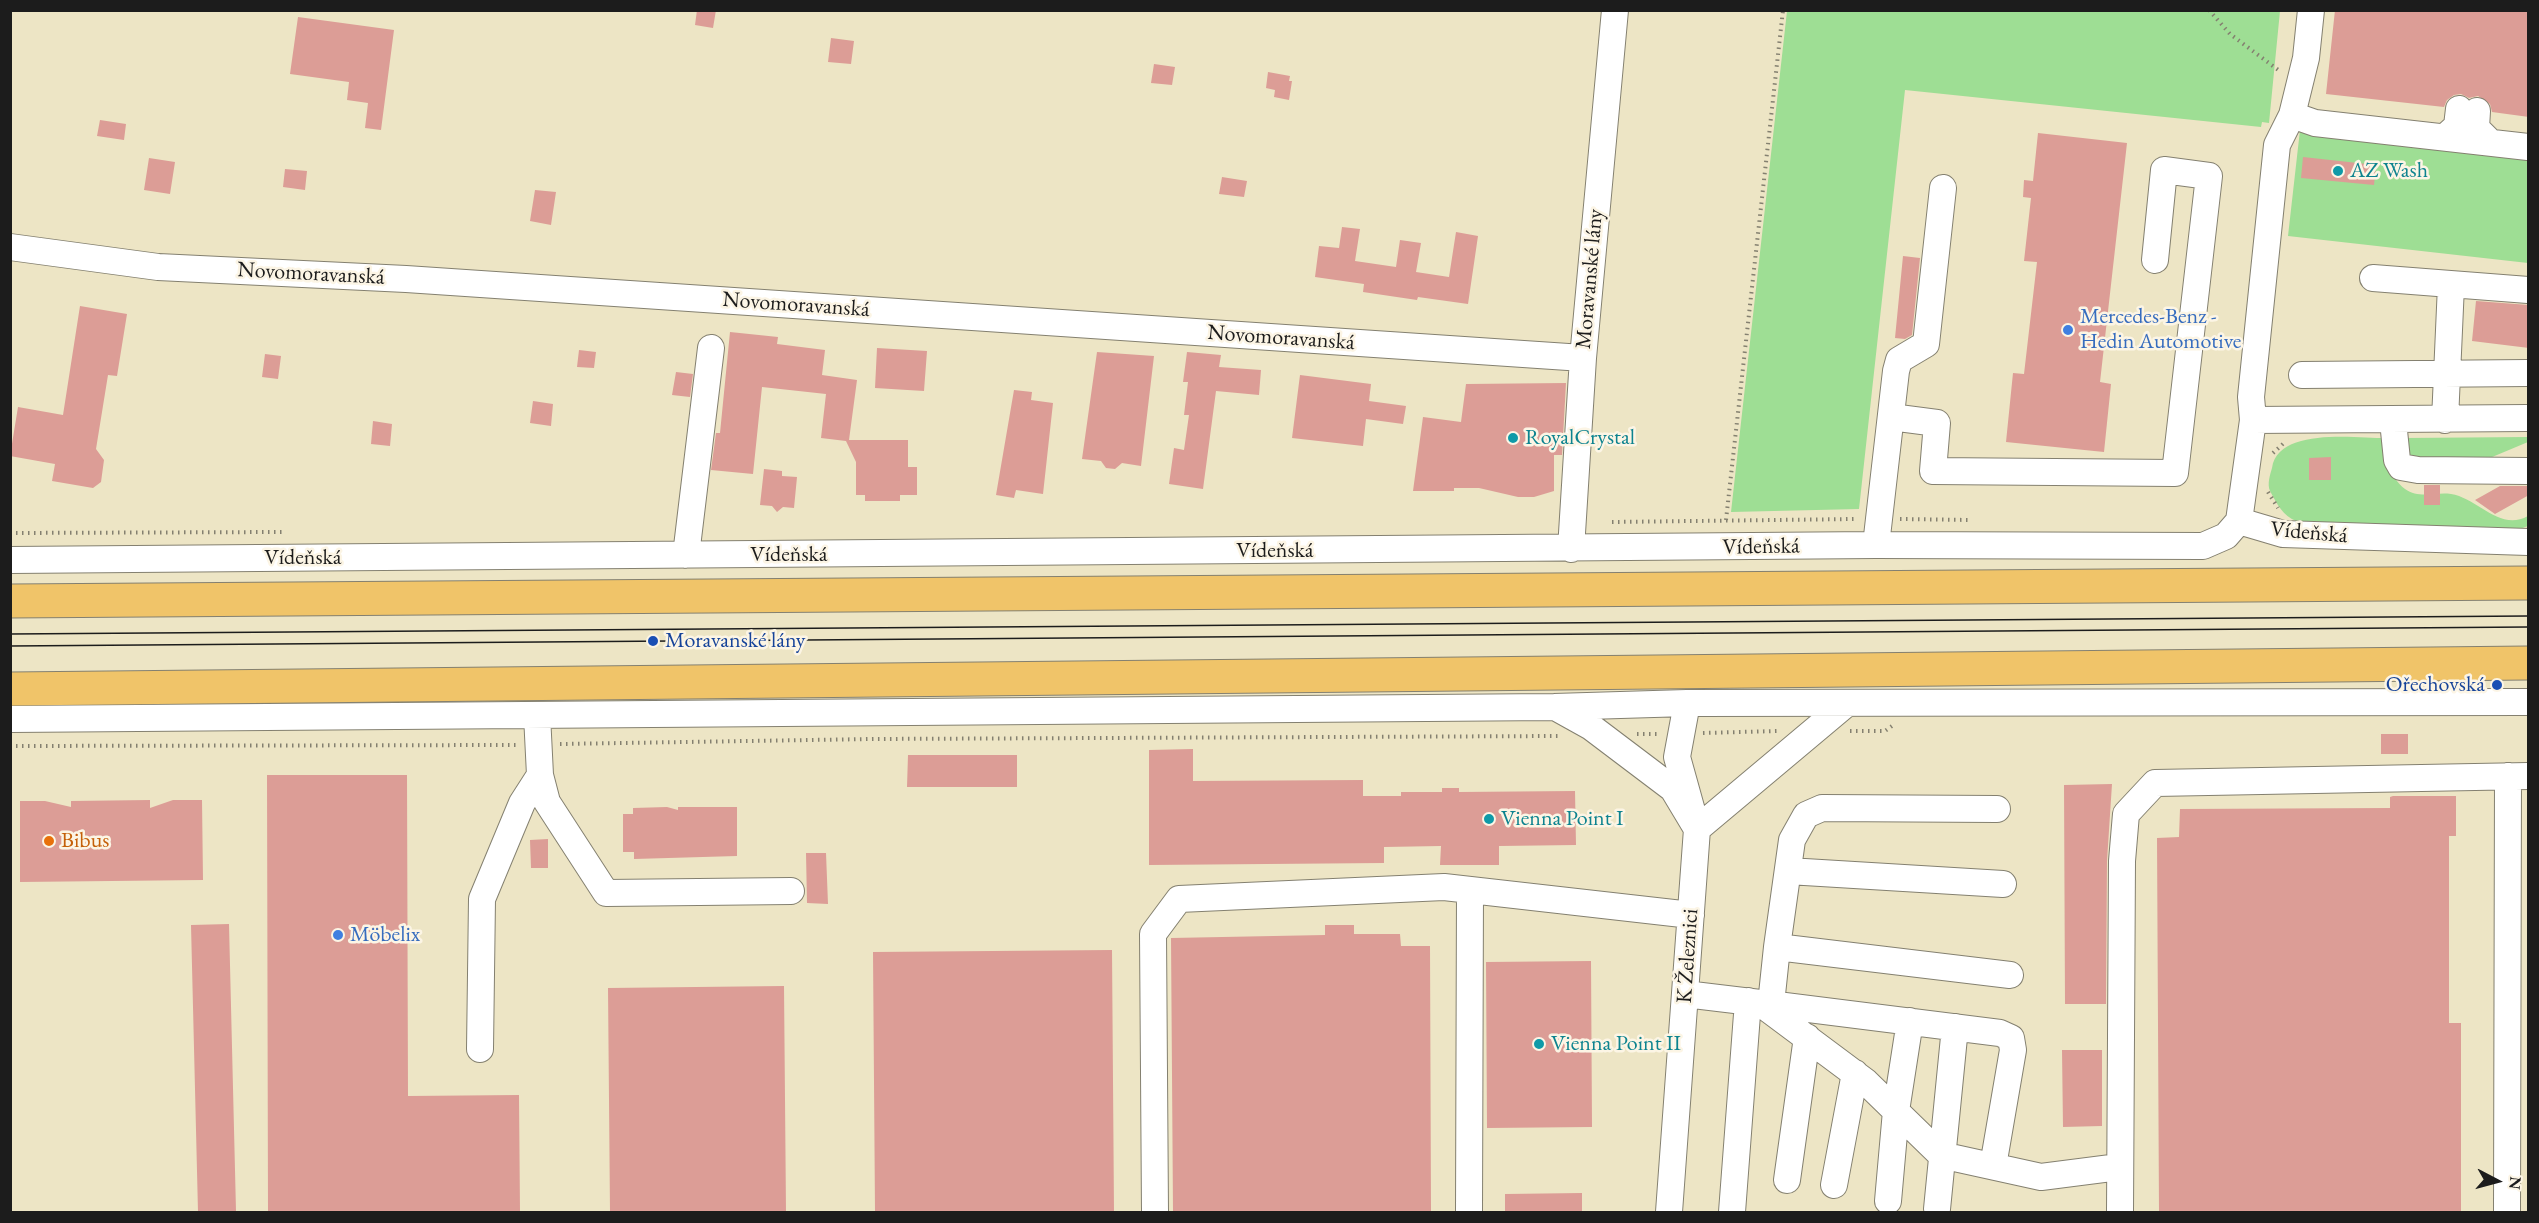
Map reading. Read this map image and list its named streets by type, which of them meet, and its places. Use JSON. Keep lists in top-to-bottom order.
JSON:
{
  "streets": {
    "highway": ["Vídeňská"],
    "street": ["Novomoravanská", "Moravanské lány", "K Železnici"]
  },
  "crossings": [
    ["Novomoravanská", "Moravanské lány"],
    ["Moravanské lány", "Vídeňská"]
  ],
  "places": [
    "AZ Wash",
    "Mercedes-Benz - Hedin Automotive",
    "RoyalCrystal",
    "Moravanské lány",
    "Ořechovská",
    "Vienna Point I",
    "Bibus",
    "Möbelix",
    "Vienna Point II"
  ],
  "north": "right"
}
